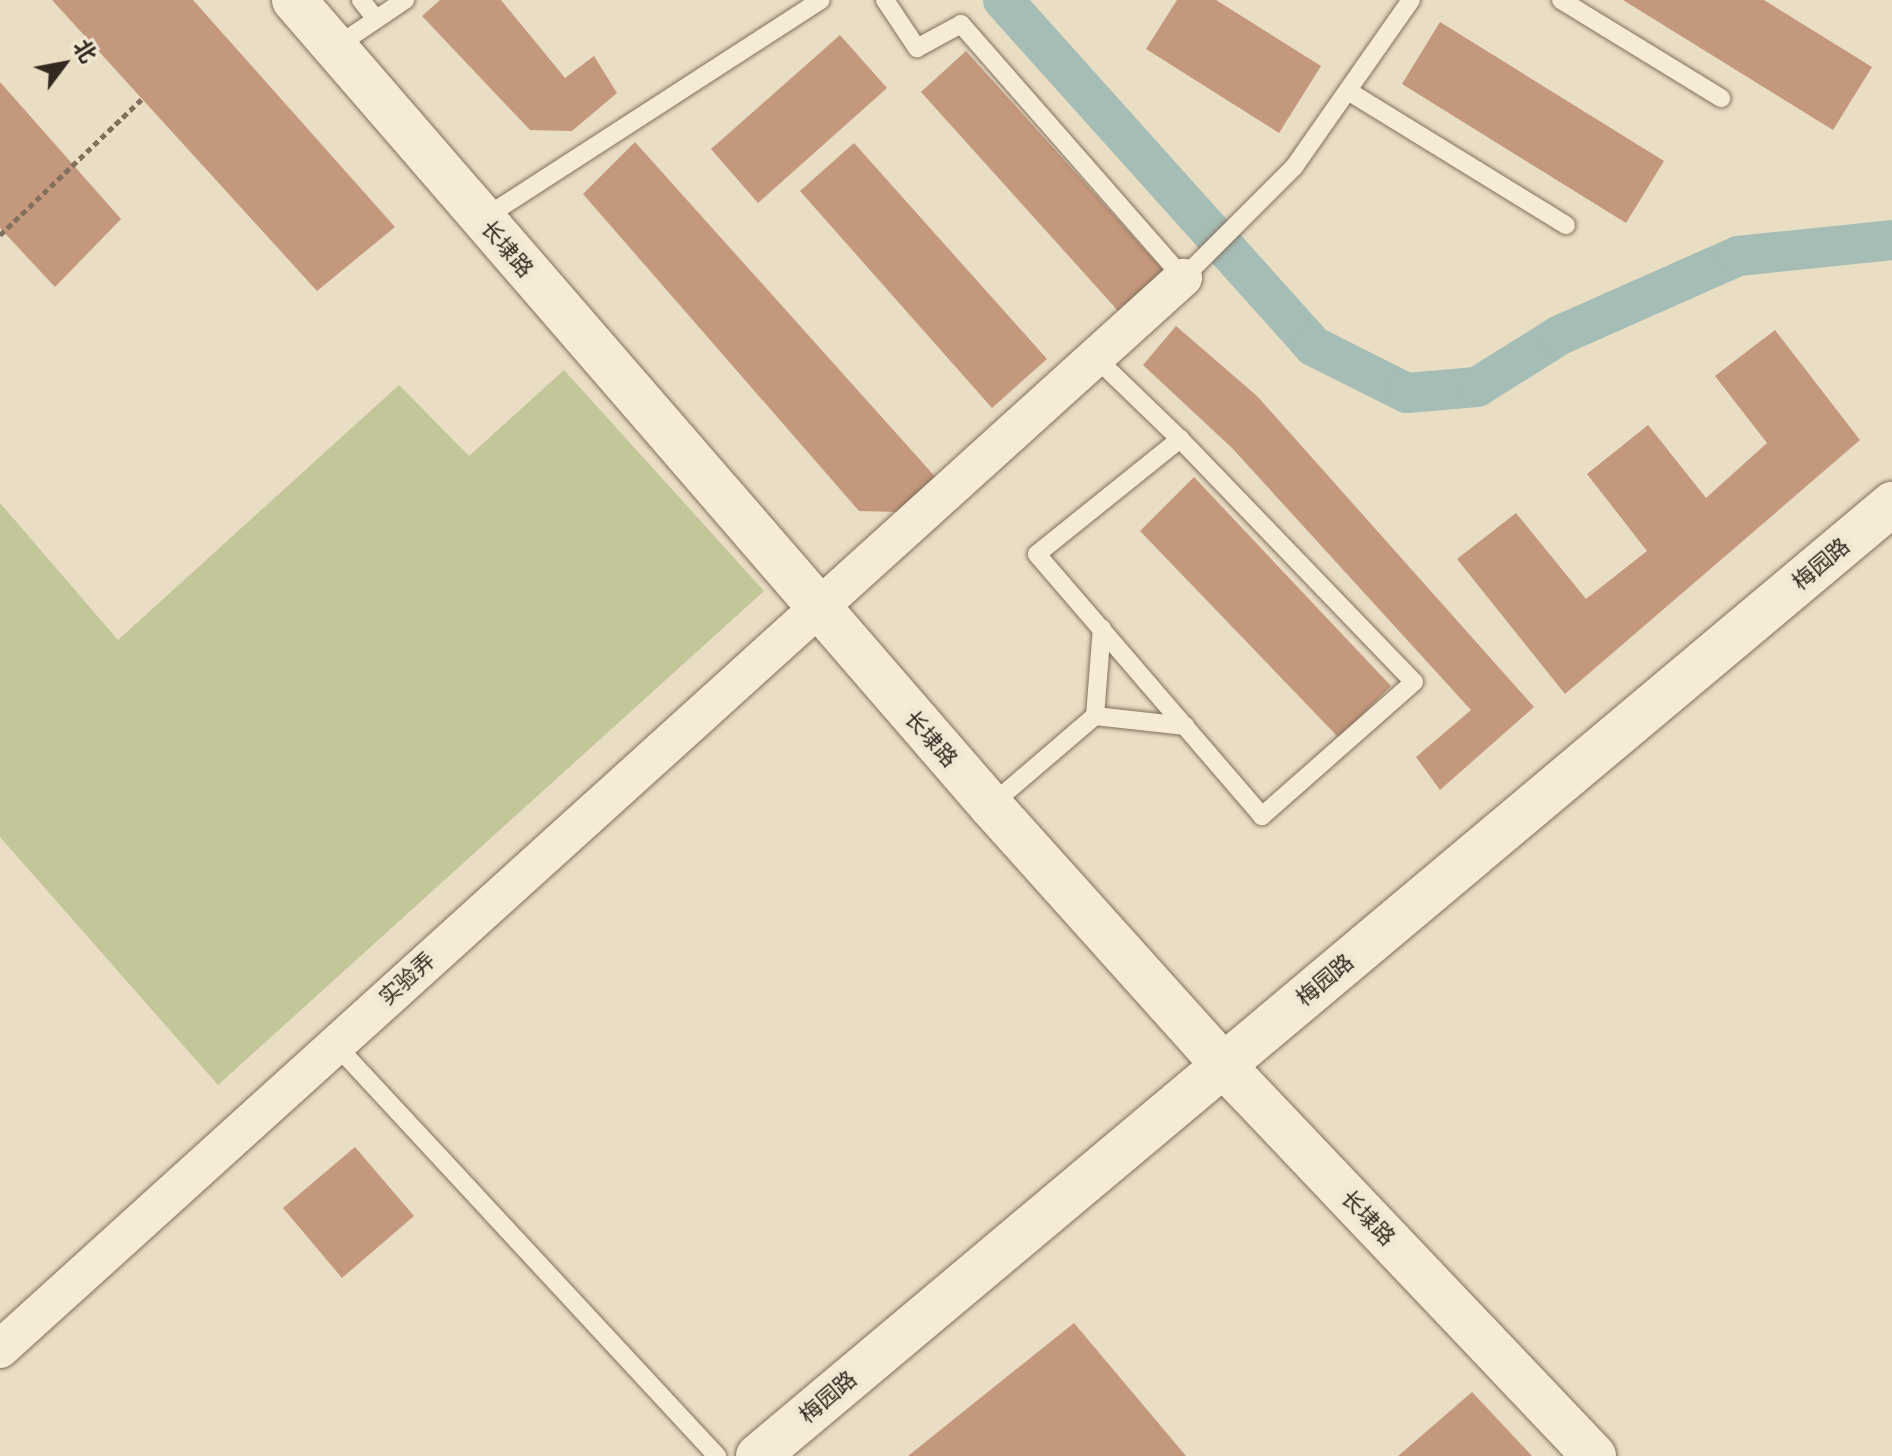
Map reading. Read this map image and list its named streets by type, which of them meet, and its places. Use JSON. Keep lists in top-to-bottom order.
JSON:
{
  "streets": {
    "street": ["长埭路", "梅园路", "实验弄"]
  },
  "crossings": [
    ["长埭路", "梅园路"],
    ["长埭路", "实验弄"]
  ],
  "north": "top right"
}
